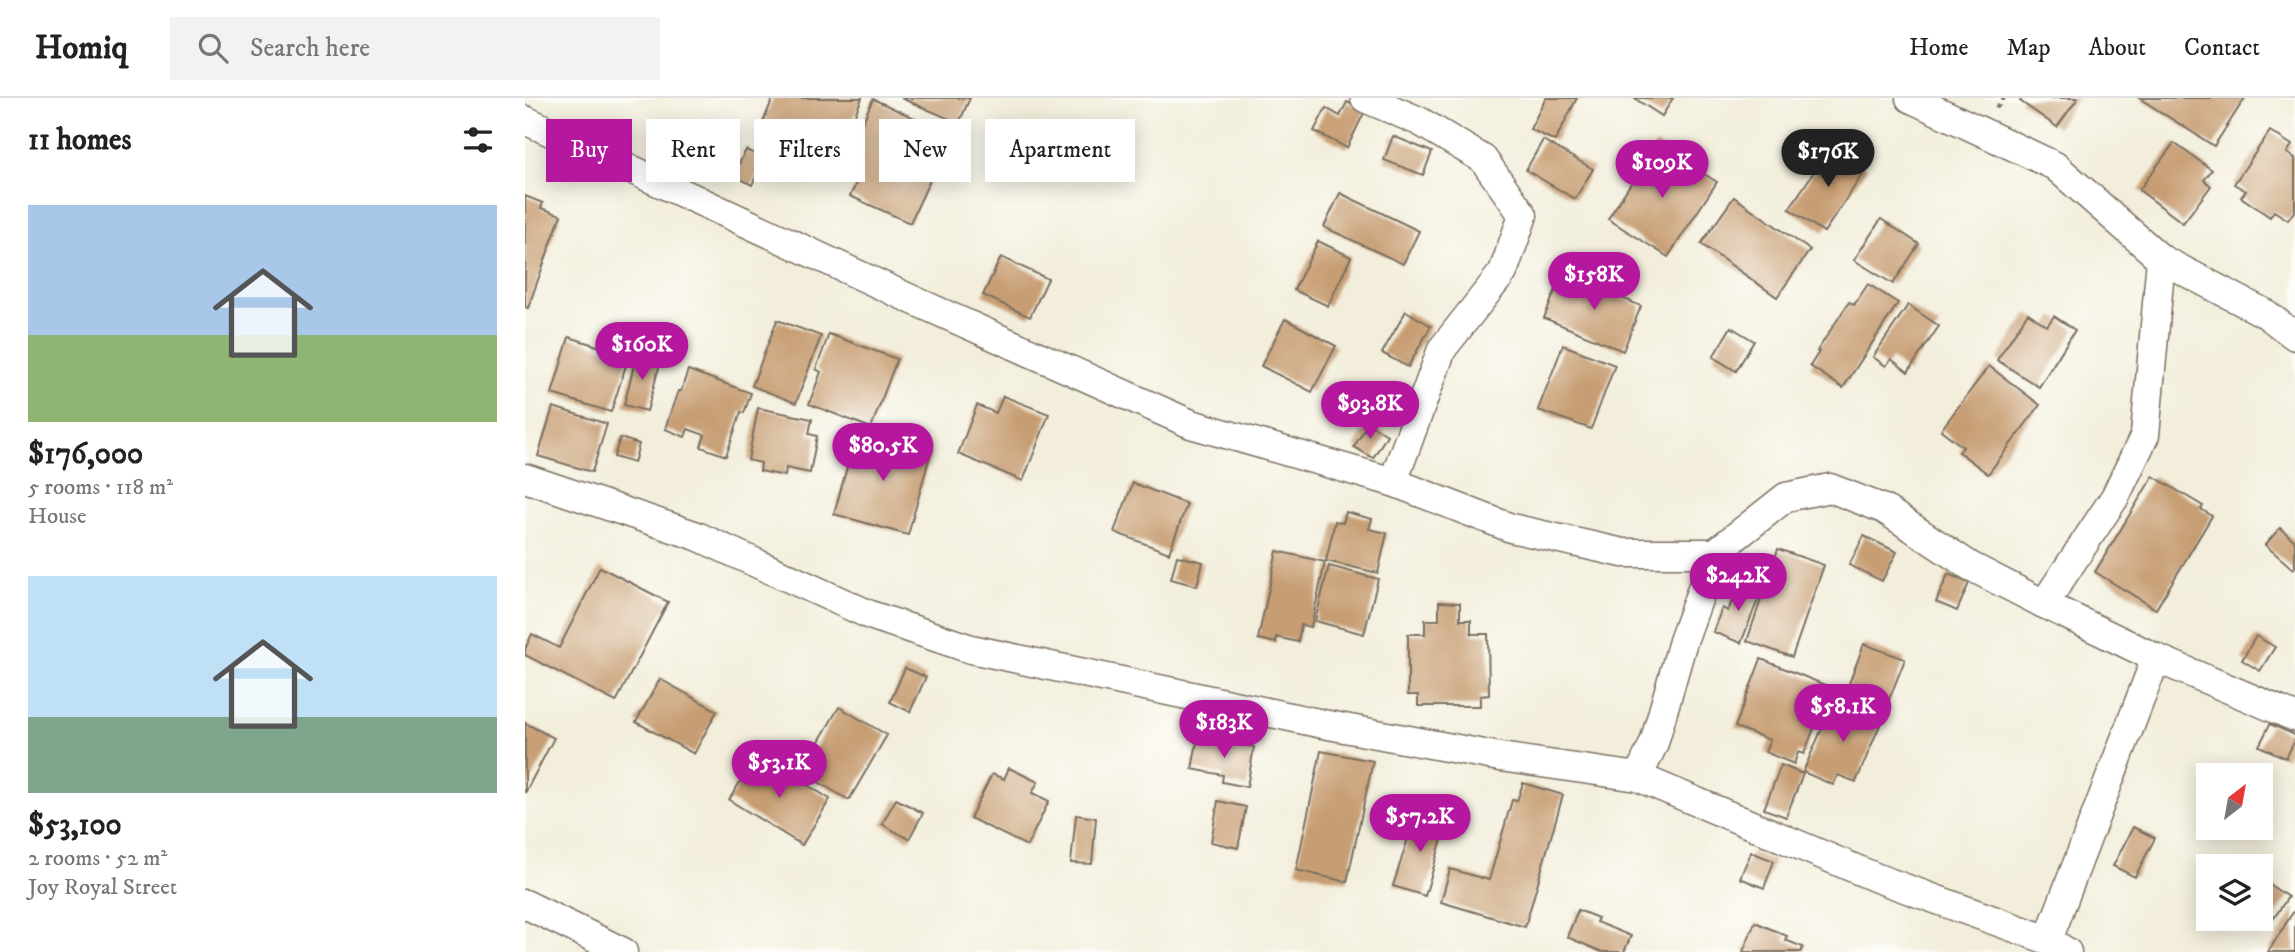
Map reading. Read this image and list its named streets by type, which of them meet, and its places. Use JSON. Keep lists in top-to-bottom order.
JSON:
{
  "north": "top right",
  "page": {
    "header": "Homiq",
    "search": "Search here",
    "nav": [
      "Home",
      "Map",
      "About",
      "Contact"
    ],
    "heading": "11 homes",
    "chip": [
      "Buy",
      "Rent",
      "Filters",
      "New",
      "Apartment"
    ],
    "price": [
      "$176K",
      "$109K",
      "$158K",
      "$160K",
      "$93.8K",
      "$80.5K",
      "$242K",
      "$58.1K",
      "$183K",
      "$53.1K",
      "$57.2K"
    ],
    "list": [
      {
        "name": "$176,000",
        "note": "5 rooms · 118 m² · House"
      },
      {
        "name": "$53,100",
        "note": "2 rooms · 52 m² · Joy Royal Street"
      }
    ]
  }
}
